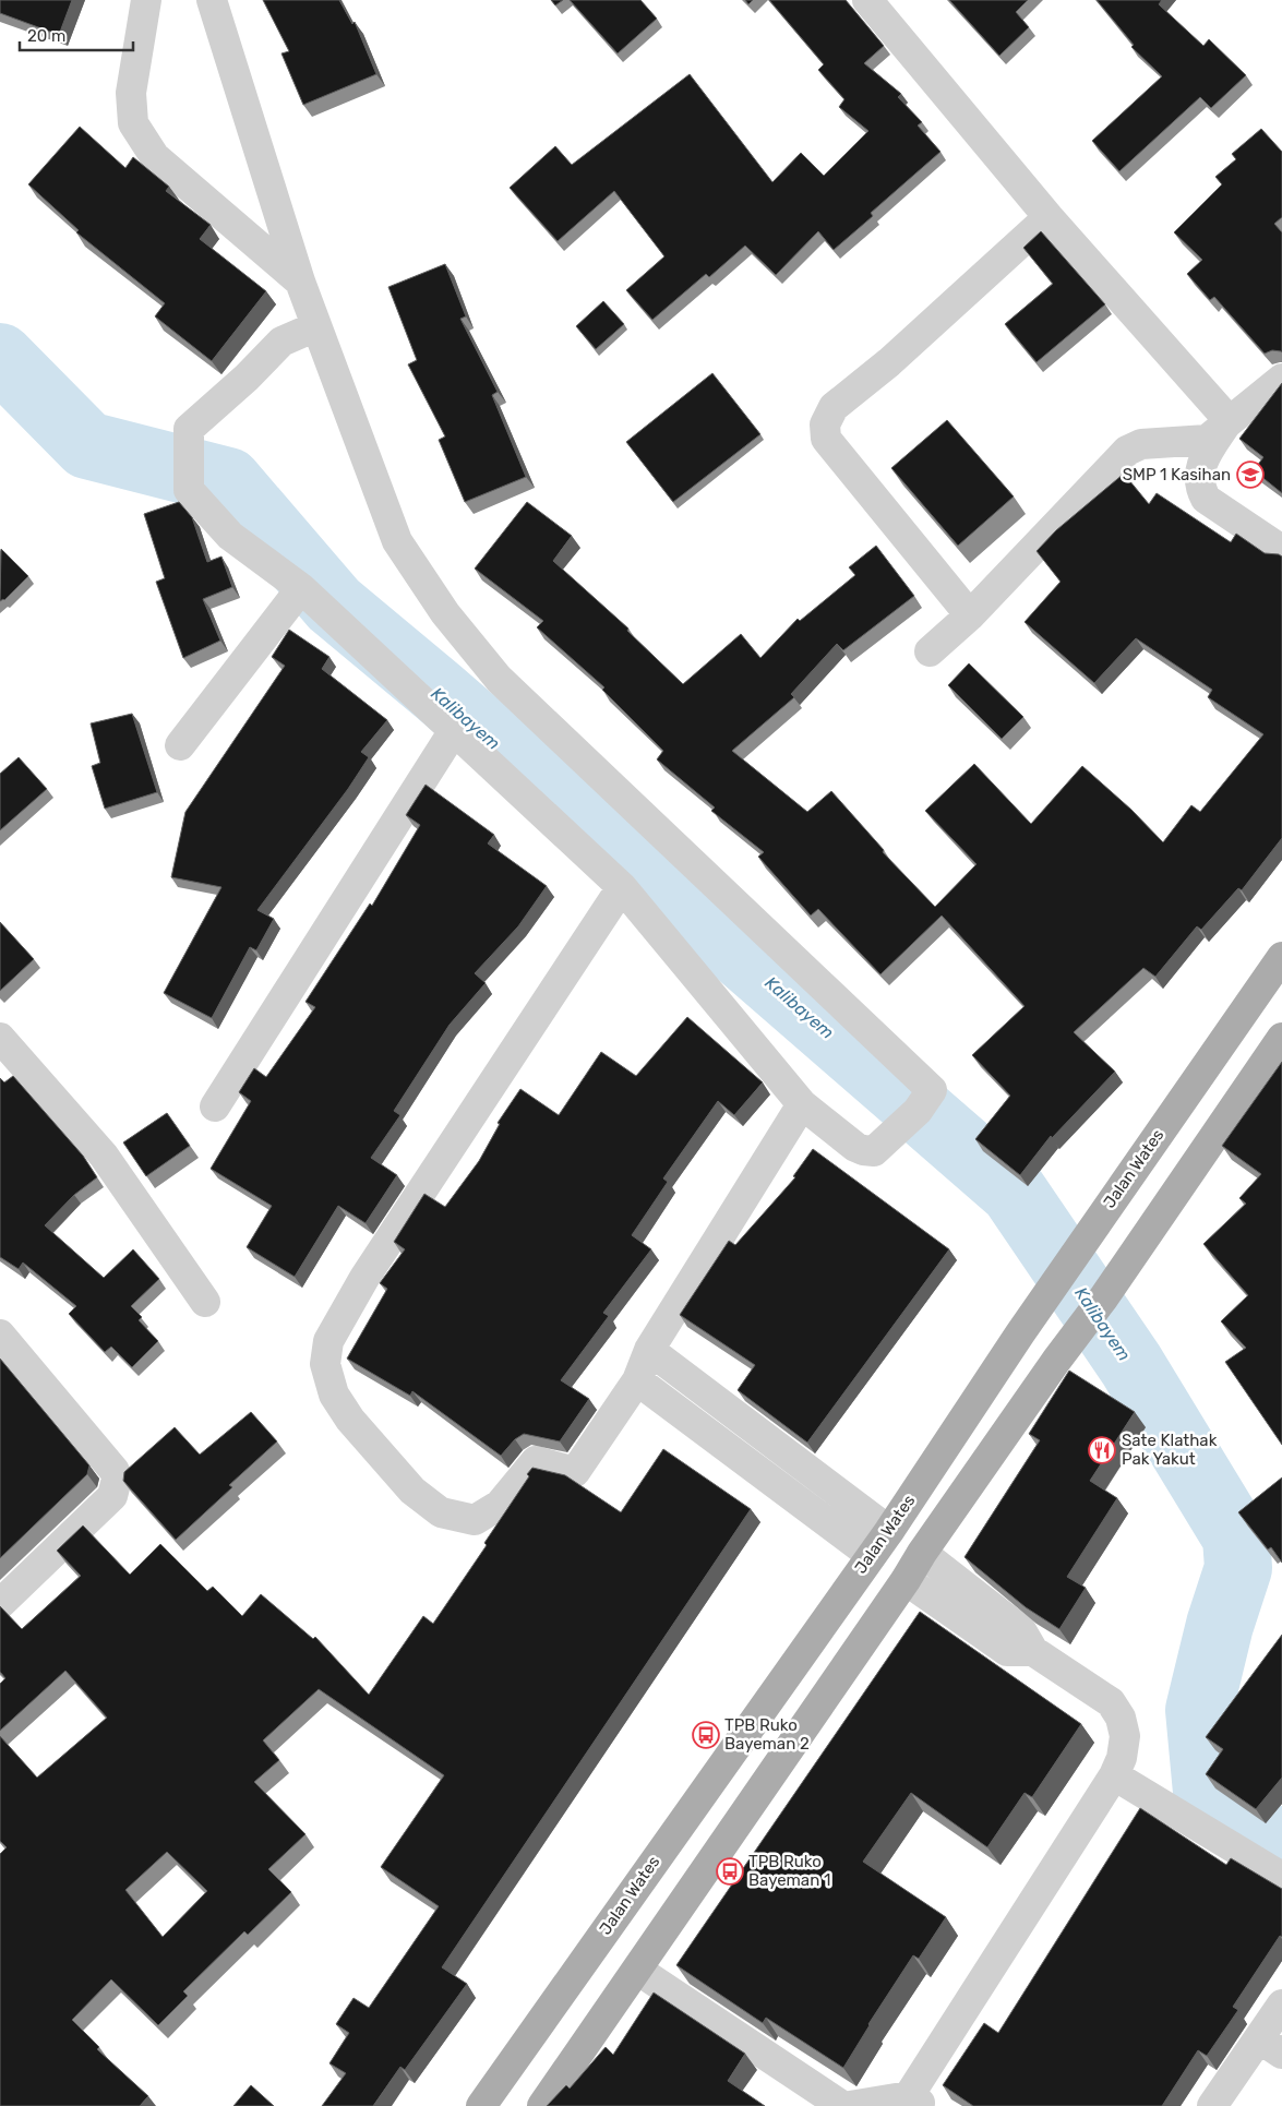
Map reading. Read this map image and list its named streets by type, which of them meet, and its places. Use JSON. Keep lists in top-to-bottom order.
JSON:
{
  "streets": {
    "main road": ["Jalan Wates"]
  },
  "water": ["Kalibayem"],
  "places": {
    "school or university": ["SMP 1 Kasihan"],
    "restaurant": ["Sate Klathak Pak Yakut"],
    "bus stop": ["TPB Ruko Bayeman 2", "TPB Ruko Bayeman 1"]
  },
  "scale_bar": "20 m"
}
